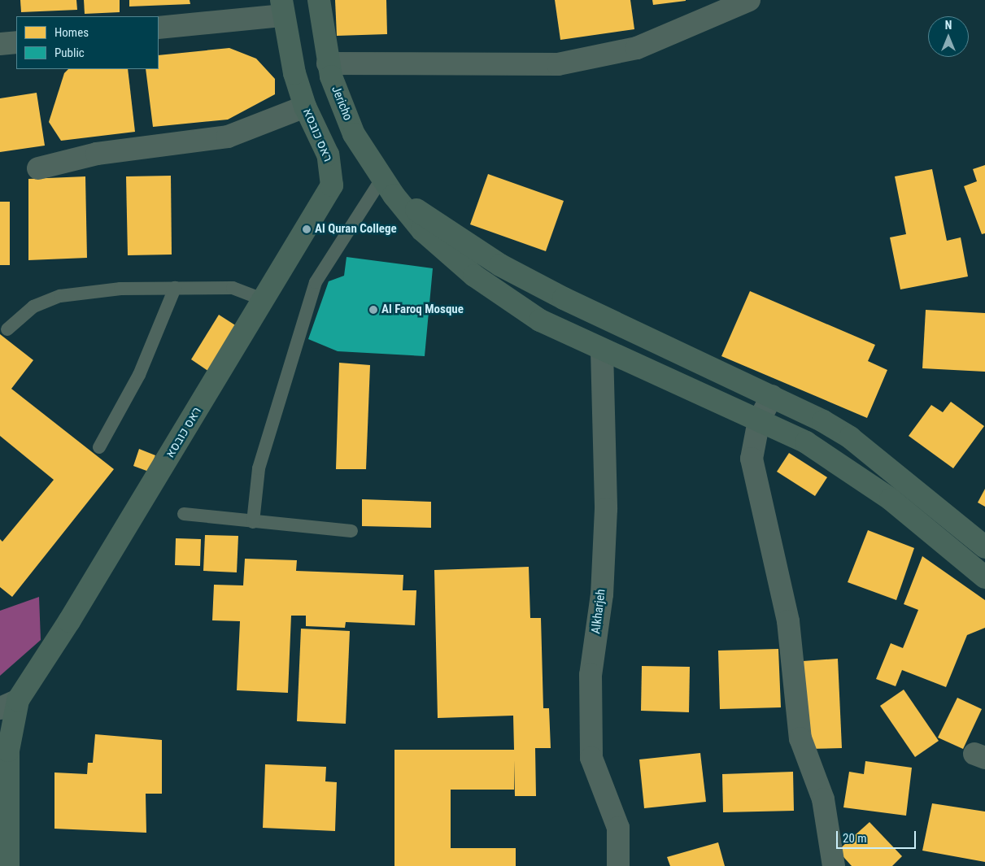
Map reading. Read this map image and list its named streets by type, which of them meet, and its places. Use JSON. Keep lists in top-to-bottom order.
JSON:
{
  "streets": {
    "main road": ["Jericho", "ראס כובסא"],
    "street": ["Alkharjeh"]
  },
  "crossings": [
    ["Jericho", "Alkharjeh"]
  ],
  "places": ["Al Quran College", "Al Faroq Mosque"],
  "legend": ["Homes", "Public"],
  "scale_bar": "20 m",
  "north": "top"
}
